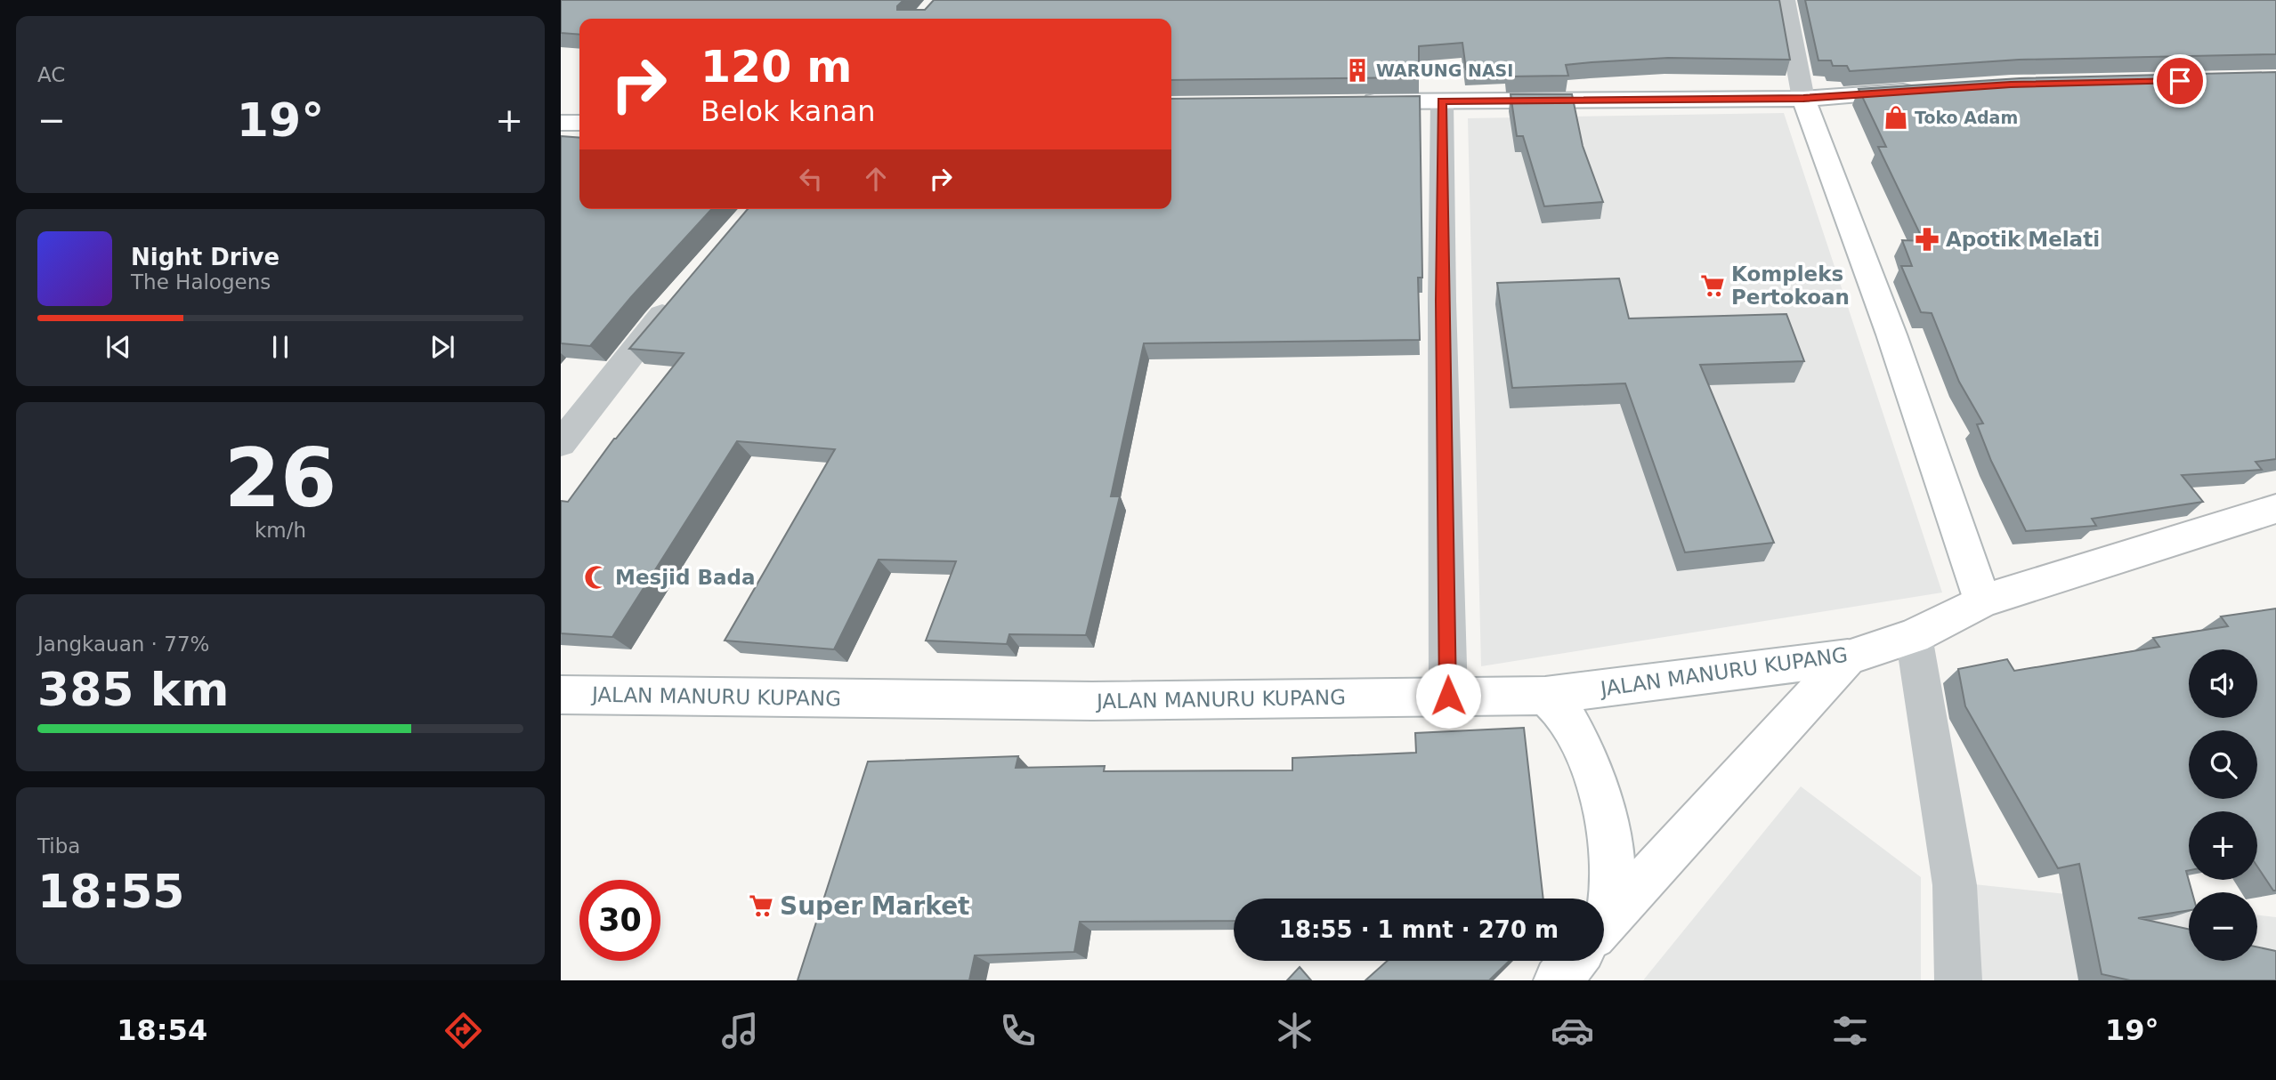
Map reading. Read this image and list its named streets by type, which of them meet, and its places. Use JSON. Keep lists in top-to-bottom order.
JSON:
{
  "streets": {
    "main road": ["JALAN MANURU KUPANG"]
  },
  "places": {
    "building": ["WARUNG NASI"],
    "shop": ["Toko Adam"],
    "pharmacy": ["Apotik Melati"],
    "supermarket": ["Kompleks Pertokoan", "Super Market"],
    "mosque": ["Mesjid Bada"]
  },
  "page": {
    "tile": [
      "AC",
      ["26", "km/h"],
      ["Jangkauan · 77%", "385 km"],
      ["Tiba", "18:55"]
    ],
    "turn": ["120 m", "Belok kanan"],
    "heat": ["−", "19°", "+"],
    "song": ["Night Drive", "The Halogens"],
    "map_buttons": ["+", "−"],
    "limit": "30",
    "trip": "18:55 · 1 mnt · 270 m",
    "tabs": ["18:54", "19°"]
  }
}
